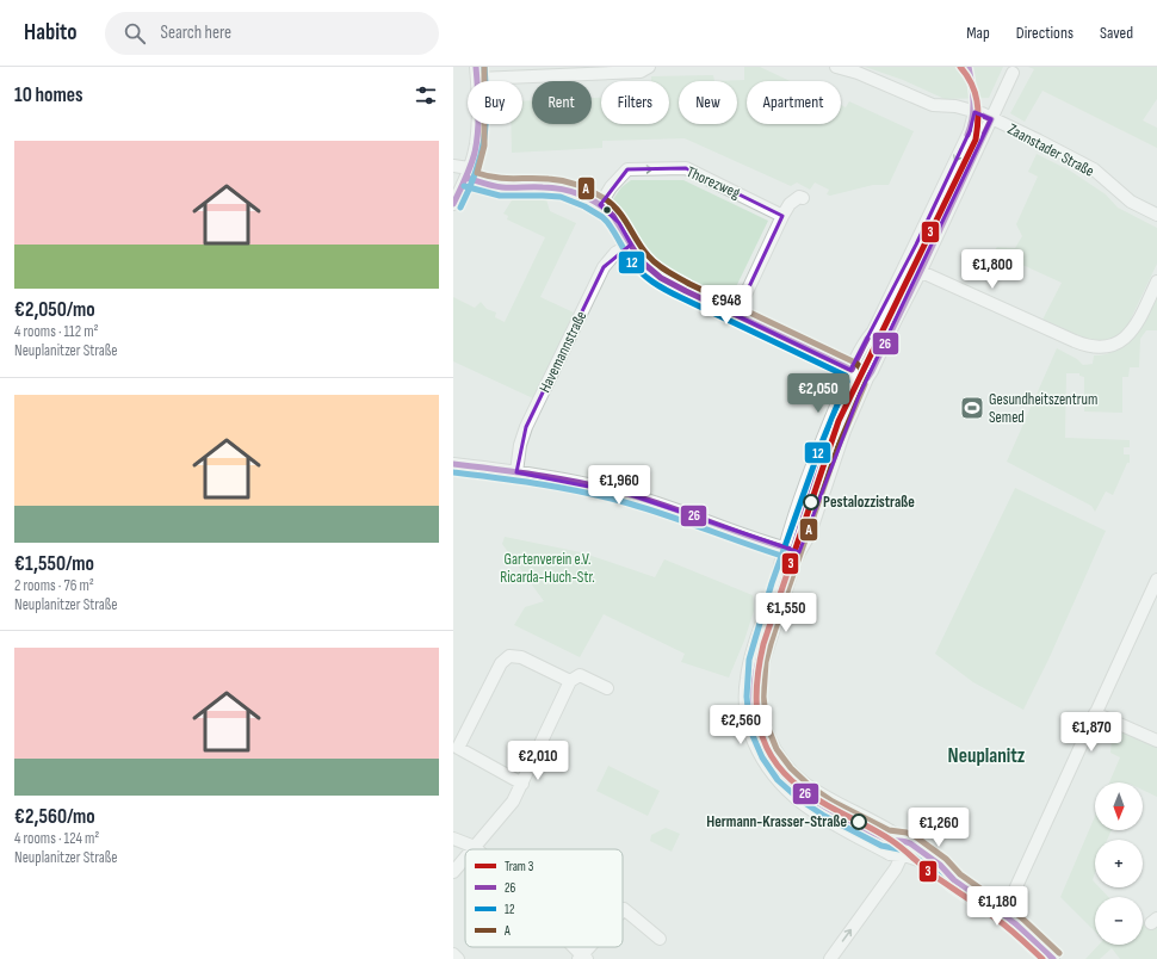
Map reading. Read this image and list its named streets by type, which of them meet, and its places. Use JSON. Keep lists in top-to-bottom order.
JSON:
{
  "streets": {
    "street": ["Zaanstader Straße", "Thorezweg", "Havemannstraße"]
  },
  "districts": ["Neuplanitz"],
  "parks": ["Gartenverein e.V. Ricarda-Huch-Str."],
  "places": {
    "sports": ["Gesundheitszentrum Semed"],
    "other": ["Pestalozzistraße", "Hermann-Krasser-Straße"]
  },
  "lines": [
    "tram line 3",
    "transit line 26",
    "transit line 12",
    "transit line A"
  ],
  "legend": [
    "Tram 3",
    "26",
    "12",
    "A"
  ],
  "north": "bottom",
  "page": {
    "header": "Habito",
    "search": "Search here",
    "nav": ["Map", "Directions", "Saved"],
    "heading": "10 homes",
    "chip": [
      "Buy",
      "Rent",
      "Filters",
      "New",
      "Apartment"
    ],
    "list": [
      {
        "name": "€2,050/mo",
        "note": "4 rooms · 112 m² · Neuplanitzer Straße"
      },
      {
        "name": "€1,550/mo",
        "note": "2 rooms · 76 m² · Neuplanitzer Straße"
      },
      {
        "name": "€2,560/mo",
        "note": "4 rooms · 124 m² · Neuplanitzer Straße"
      }
    ],
    "price": [
      "€1,800",
      "€948",
      "€2,050",
      "€1,960",
      "€1,550",
      "€2,560",
      "€1,870",
      "€2,010",
      "€1,260",
      "€1,180"
    ],
    "map_buttons": ["+", "−"]
  }
}
